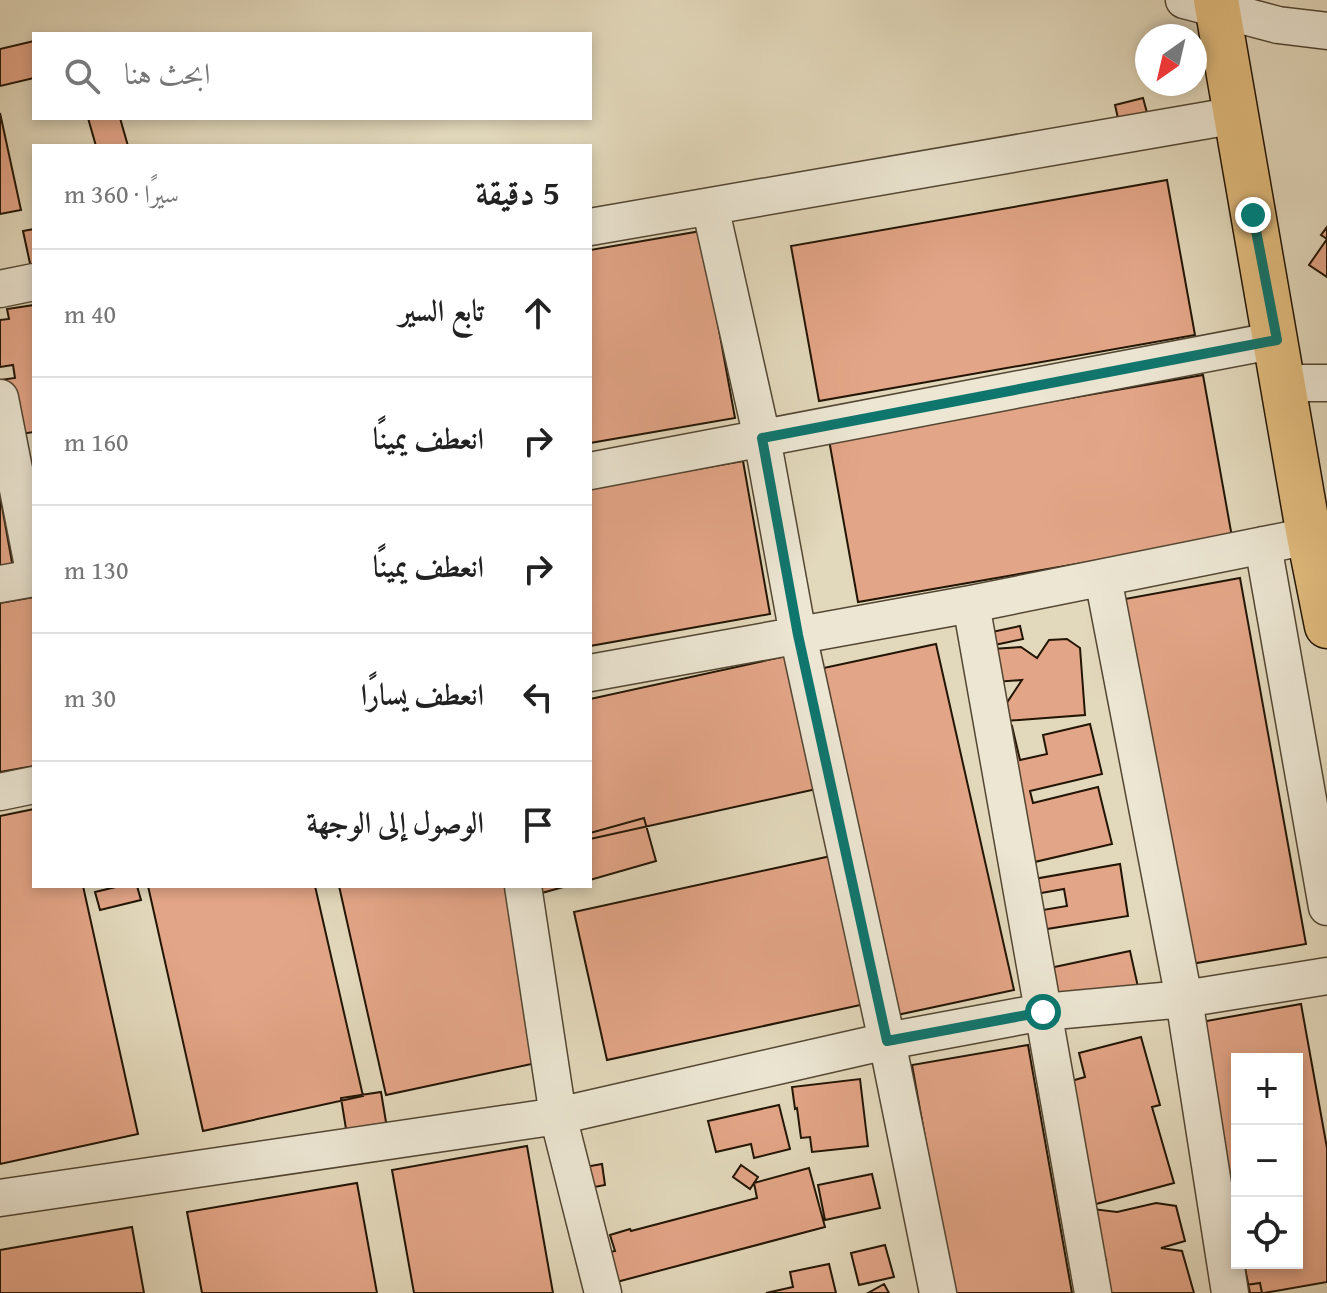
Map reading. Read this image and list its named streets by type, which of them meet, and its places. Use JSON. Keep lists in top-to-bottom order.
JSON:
{
  "north": "bottom left",
  "page": {
    "search": "ابحث هنا",
    "heading": ["5 دقيقة", "سيرًا · 360 m"],
    "list": [
      ["تابع السير", "40 m"],
      ["انعطف يمينًا", "160 m"],
      ["انعطف يمينًا", "130 m"],
      ["انعطف يسارًا", "30 m"],
      "الوصول إلى الوجهة"
    ],
    "map_buttons": ["+", "−"]
  }
}
